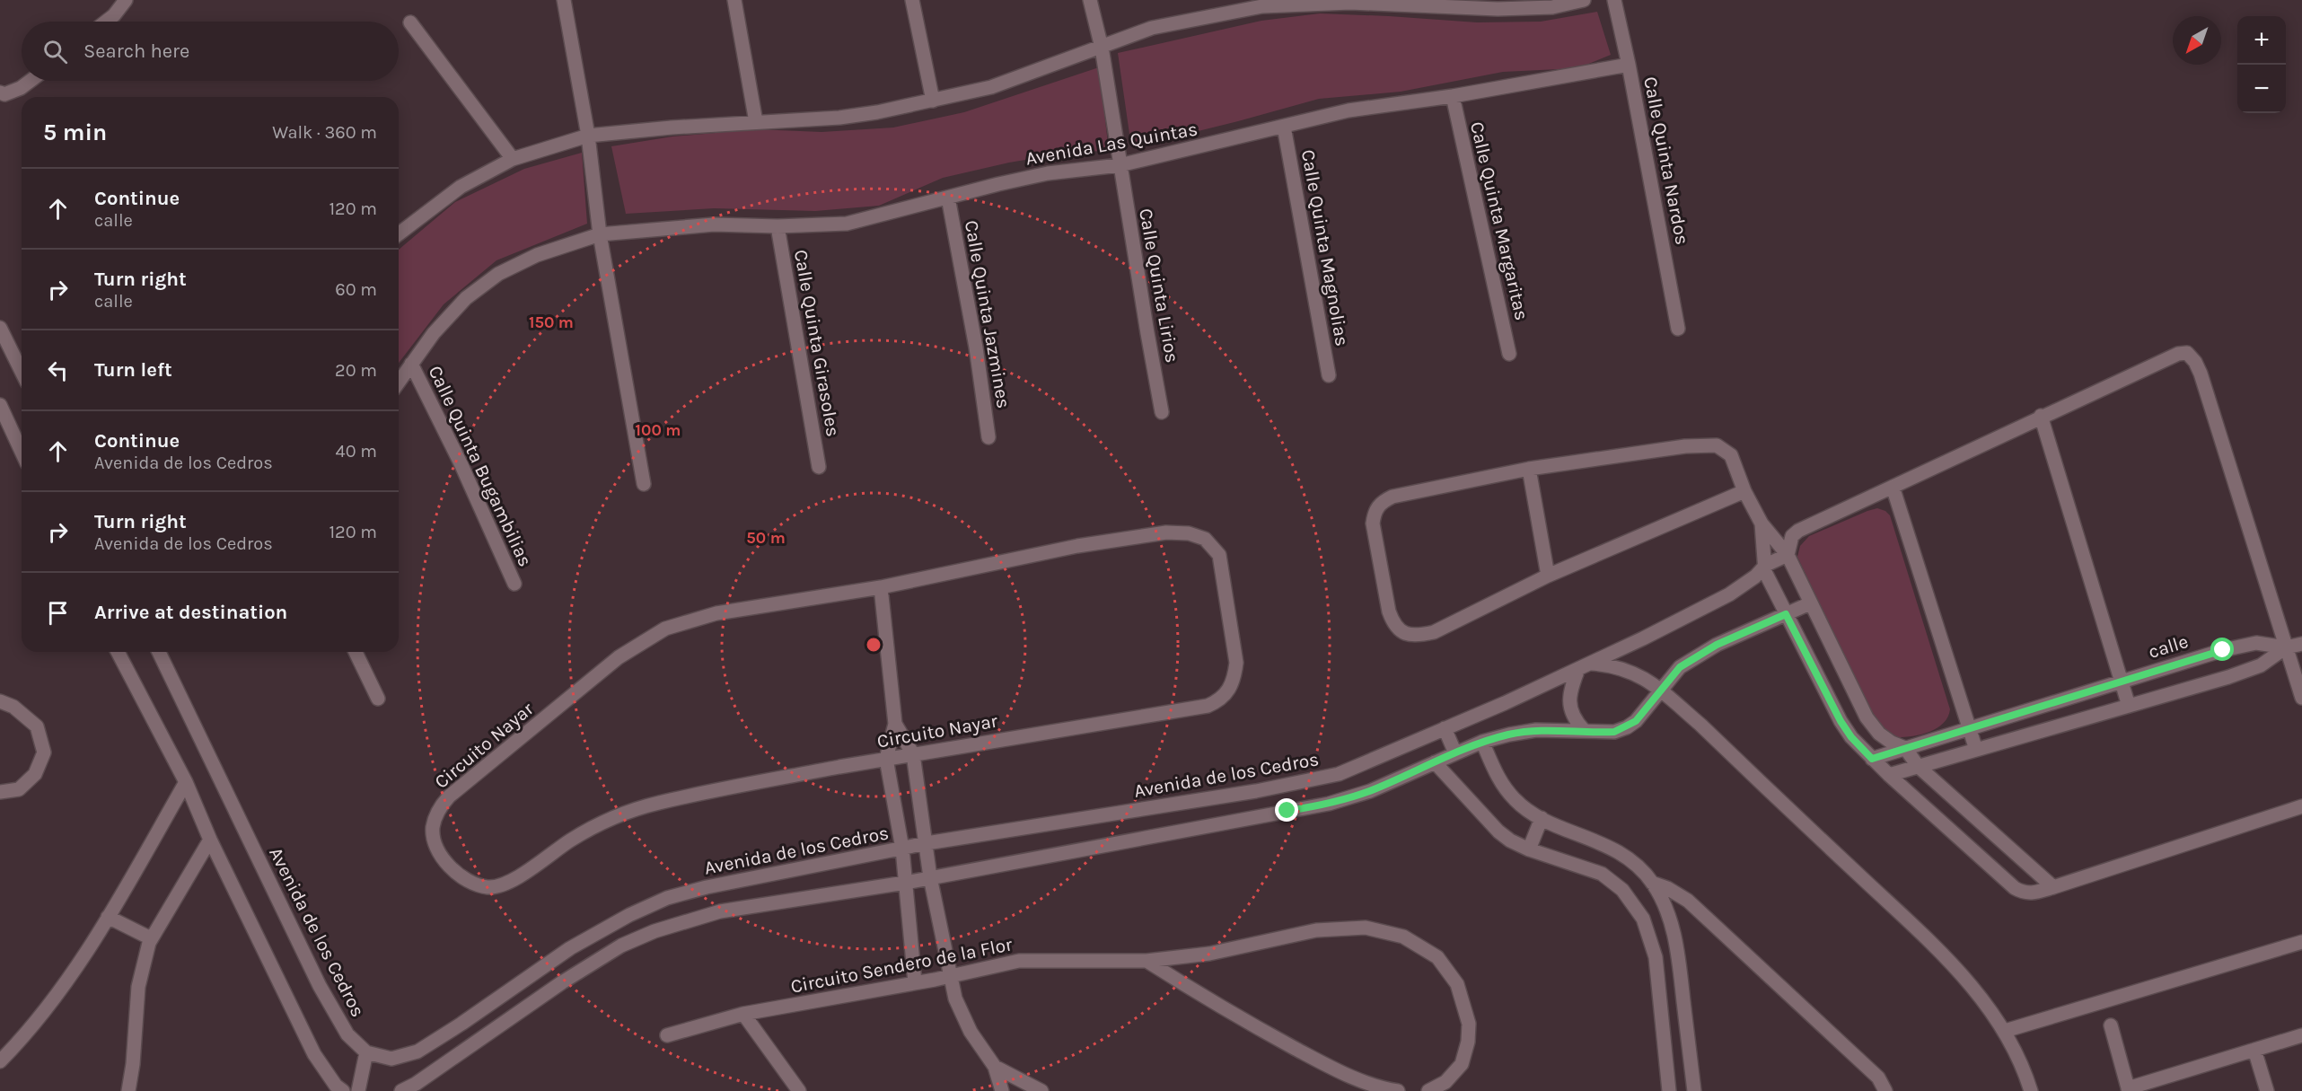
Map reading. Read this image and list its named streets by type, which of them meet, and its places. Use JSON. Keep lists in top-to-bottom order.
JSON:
{
  "streets": {
    "street": [
      "Avenida Las Quintas",
      "Calle Quinta Nardos",
      "Calle Quinta Margaritas",
      "Calle Quinta Magnolias",
      "Calle Quinta Lirios",
      "Calle Quinta Jazmines",
      "Calle Quinta Girasoles",
      "Calle Quinta Bugambilias",
      "calle",
      "Circuito Nayar",
      "Avenida de los Cedros",
      "Circuito Sendero de la Flor"
    ]
  },
  "crossings": [
    ["Avenida Las Quintas", "Calle Quinta Nardos"],
    ["Avenida Las Quintas", "Calle Quinta Margaritas"],
    ["Avenida Las Quintas", "Calle Quinta Magnolias"],
    ["Avenida Las Quintas", "Calle Quinta Lirios"],
    ["Avenida Las Quintas", "Calle Quinta Jazmines"],
    ["Avenida Las Quintas", "Calle Quinta Girasoles"],
    ["Avenida Las Quintas", "Calle Quinta Bugambilias"]
  ],
  "north": "bottom left",
  "page": {
    "map_buttons": ["+", "−"],
    "search": "Search here",
    "heading": ["5 min", "Walk · 360 m"],
    "list": [
      ["Continue", "calle", "120 m"],
      ["Turn right", "calle", "60 m"],
      ["Turn left", "20 m"],
      ["Continue", "Avenida de los Cedros", "40 m"],
      ["Turn right", "Avenida de los Cedros", "120 m"],
      "Arrive at destination"
    ]
  },
  "rings": ["150 m", "100 m", "50 m"]
}
